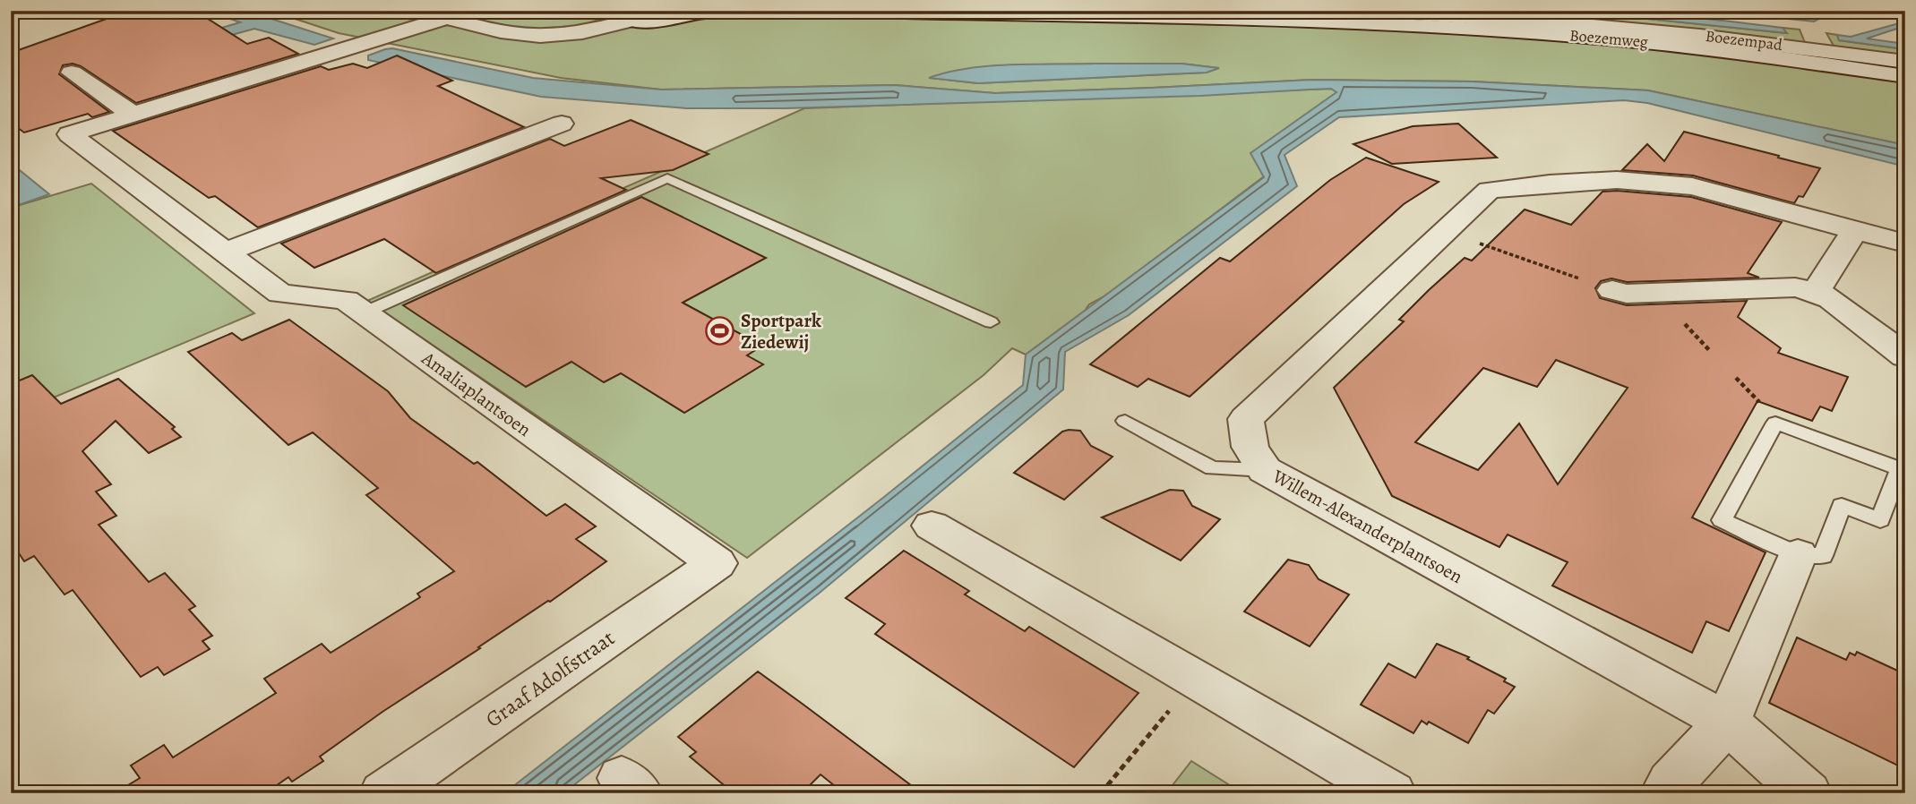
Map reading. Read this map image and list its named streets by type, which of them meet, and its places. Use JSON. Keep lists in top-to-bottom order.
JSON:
{
  "streets": {
    "street": [
      "Boezemweg",
      "Boezempad",
      "Amaliaplantsoen",
      "Willem-Alexanderplantsoen",
      "Graaf Adolfstraat"
    ]
  },
  "crossings": [
    ["Amaliaplantsoen", "Graaf Adolfstraat"]
  ],
  "places": {
    "sports": ["Sportpark Ziedewij"]
  }
}
